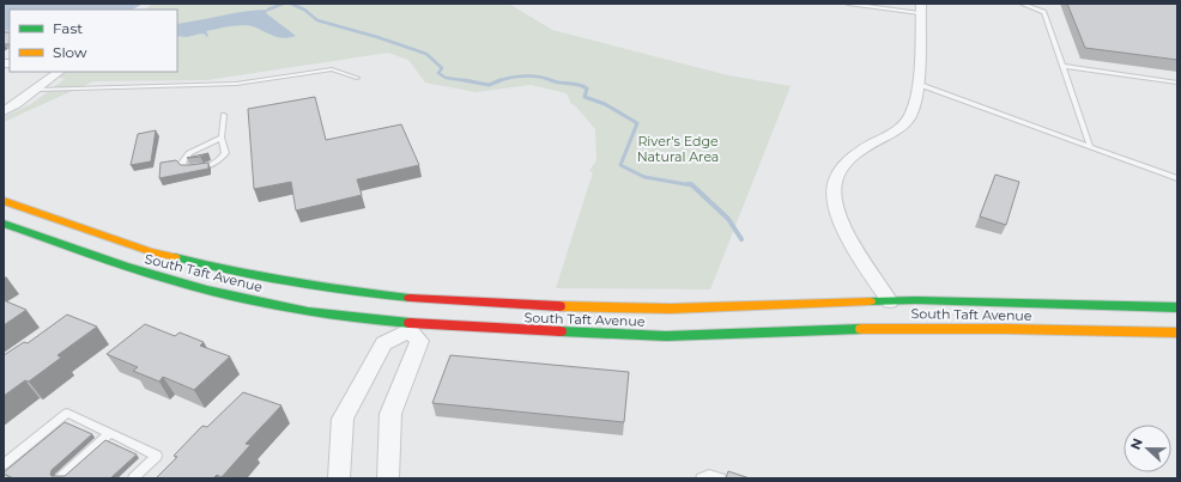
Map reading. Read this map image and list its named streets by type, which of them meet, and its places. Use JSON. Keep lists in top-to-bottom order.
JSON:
{
  "streets": {
    "main road": ["South Taft Avenue"]
  },
  "parks": ["River's Edge Natural Area"],
  "legend": ["Fast", "Slow"],
  "north": "left"
}
